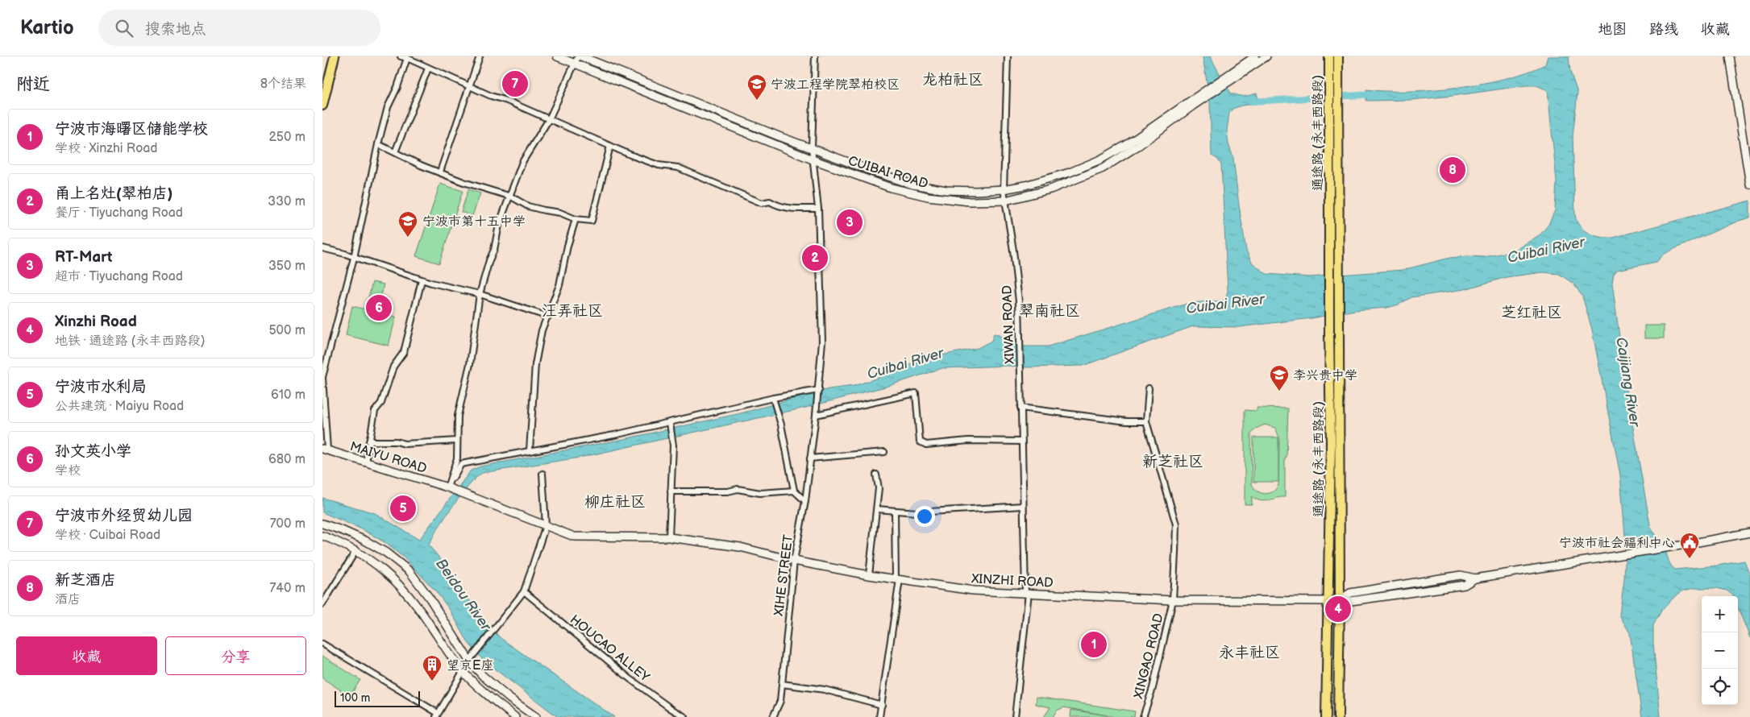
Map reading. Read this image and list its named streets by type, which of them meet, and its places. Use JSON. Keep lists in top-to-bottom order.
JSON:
{
  "streets": {
    "main road": [
      "通途路 (永丰西路段)",
      "CUIBAI ROAD",
      "MAIYU ROAD",
      "XINZHI ROAD"
    ],
    "street": [
      "XIWAN ROAD",
      "XIHE STREET",
      "HOUCAO ALLEY",
      "XINGAO ROAD"
    ]
  },
  "crossings": [
    ["通途路 (永丰西路段)", "XINZHI ROAD"],
    ["CUIBAI ROAD", "XIWAN ROAD"],
    ["CUIBAI ROAD", "XIHE STREET"],
    ["XIWAN ROAD", "XINZHI ROAD"],
    ["MAIYU ROAD", "XINZHI ROAD"],
    ["XIHE STREET", "XINZHI ROAD"],
    ["XINZHI ROAD", "XINGAO ROAD"]
  ],
  "districts": [
    "龙柏社区",
    "汪弄社区",
    "翠南社区",
    "芝红社区",
    "新芝社区",
    "柳庄社区",
    "永丰社区"
  ],
  "water": ["Cuibai River", "Caijiang River", "Beidou River"],
  "places": {
    "school or university": ["宁波工程学院翠柏校区", "宁波市第十五中学", "李兴贵中学"],
    "public building": ["宁波市社会福利中心"],
    "building": ["望京E座"]
  },
  "scale_bar": "100 m",
  "page": {
    "header": "Kartio",
    "search": "搜索地点",
    "nav": ["地图", "路线", "收藏"],
    "heading": ["附近", "8个结果"],
    "pins": [
      "7",
      "8",
      "3",
      "2",
      "6",
      "5",
      "4",
      "1"
    ],
    "list": [
      {
        "mark": "1",
        "name": "宁波市海曙区储能学校",
        "note": "学校 · Xinzhi Road",
        "value": "250 m"
      },
      {
        "mark": "2",
        "name": "甬上名灶(翠柏店)",
        "note": "餐厅 · Tiyuchang Road",
        "value": "330 m"
      },
      {
        "mark": "3",
        "name": "RT-Mart",
        "note": "超市 · Tiyuchang Road",
        "value": "350 m"
      },
      {
        "mark": "4",
        "name": "Xinzhi Road",
        "note": "地铁 · 通途路 (永丰西路段)",
        "value": "500 m"
      },
      {
        "mark": "5",
        "name": "宁波市水利局",
        "note": "公共建筑 · Maiyu Road",
        "value": "610 m"
      },
      {
        "mark": "6",
        "name": "孙文英小学",
        "note": "学校",
        "value": "680 m"
      },
      {
        "mark": "7",
        "name": "宁波市外经贸幼儿园",
        "note": "学校 · Cuibai Road",
        "value": "700 m"
      },
      {
        "mark": "8",
        "name": "新芝酒店",
        "note": "酒店",
        "value": "740 m"
      }
    ],
    "map_buttons": ["+", "−"],
    "buttons": ["收藏", "分享"],
    "scale": "100 m"
  }
}
